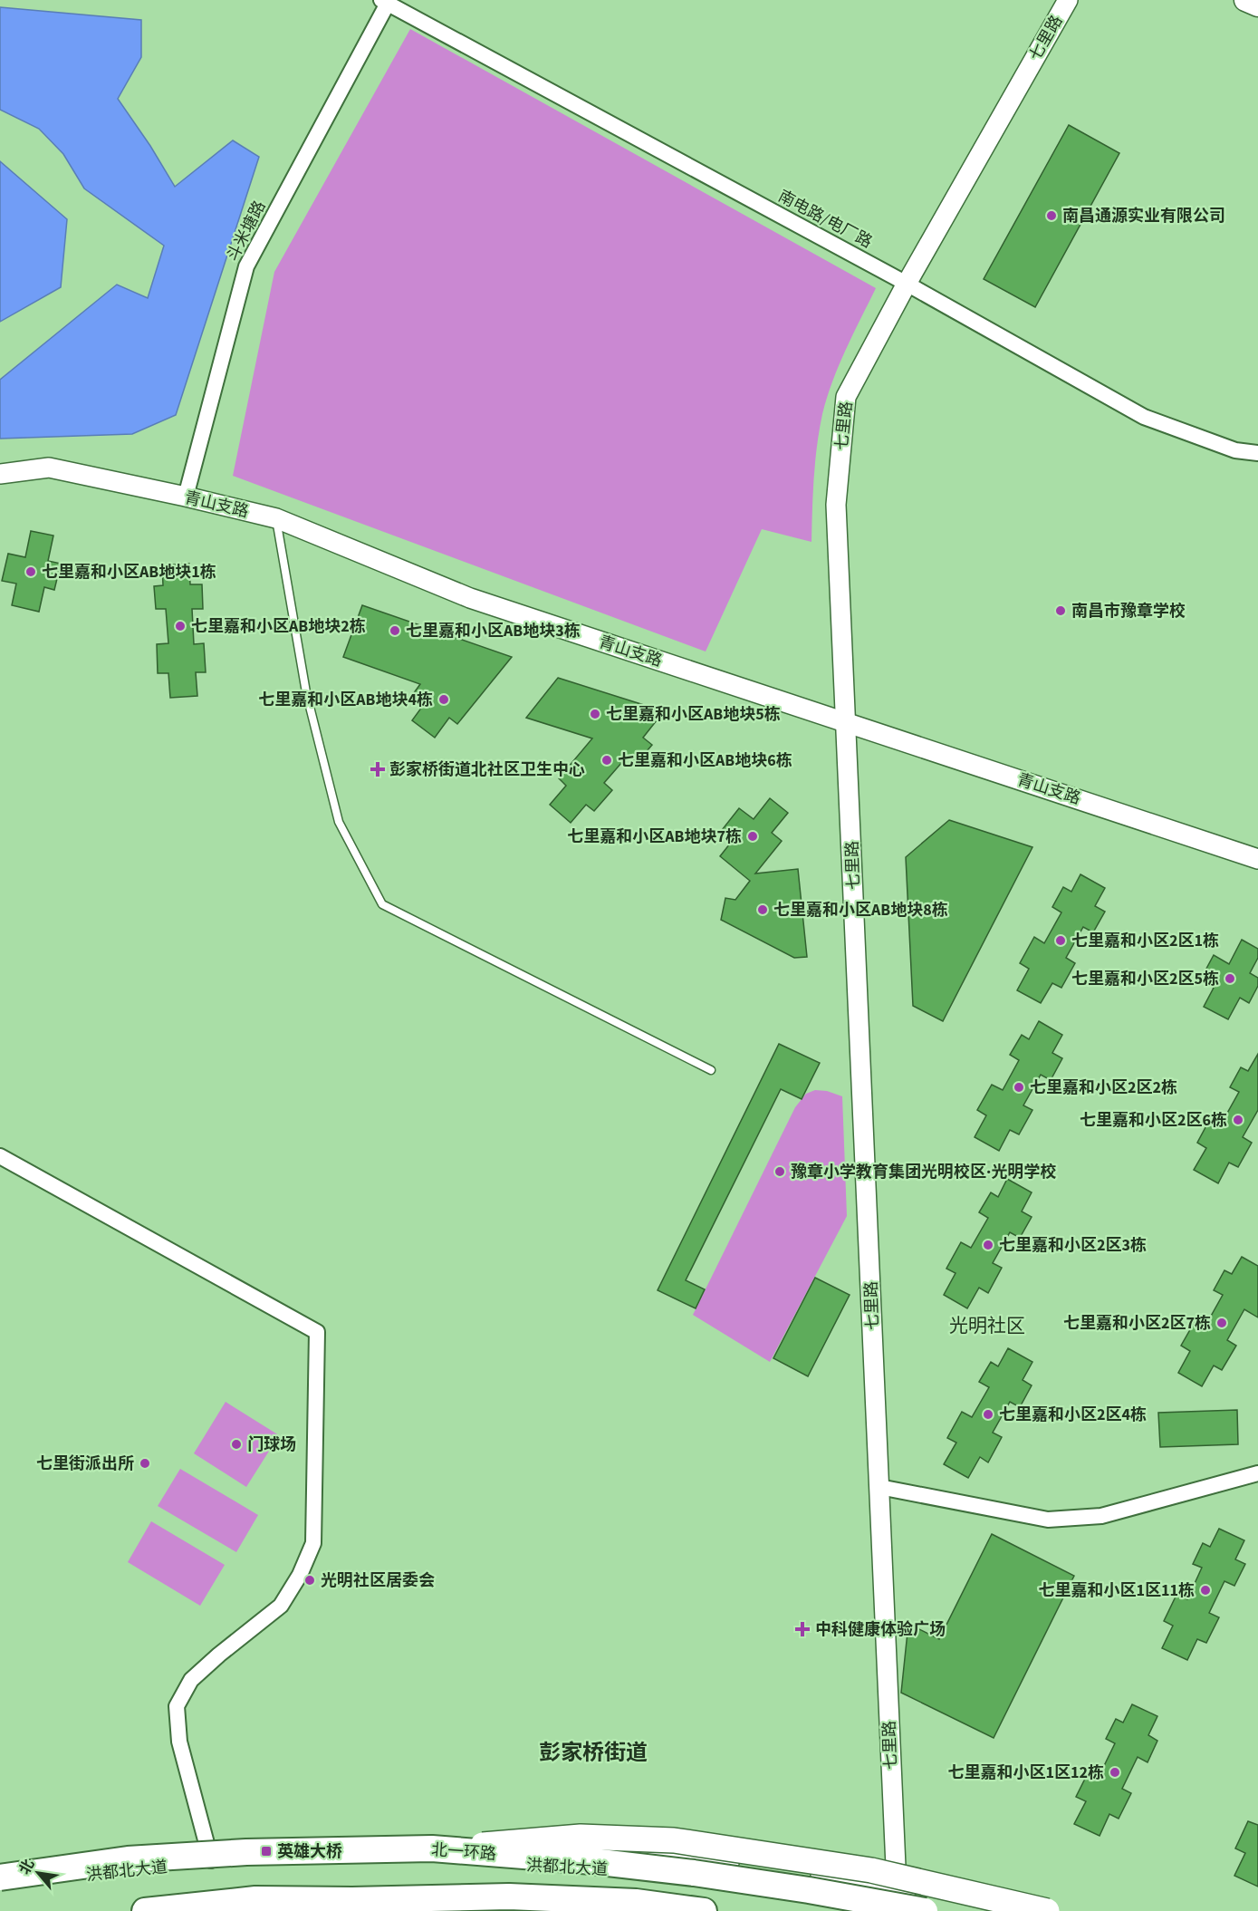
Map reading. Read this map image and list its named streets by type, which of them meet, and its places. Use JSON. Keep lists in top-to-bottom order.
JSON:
{
  "streets": {
    "highway": ["北一环路"],
    "main road": ["洪都北大道"],
    "street": [
      "七里路",
      "南电路/电厂路",
      "斗米塘路",
      "青山支路"
    ]
  },
  "crossings": [
    ["七里路", "南电路/电厂路"],
    ["七里路", "青山支路"],
    ["七里路", "洪都北大道"],
    ["南电路/电厂路", "斗米塘路"],
    ["斗米塘路", "青山支路"]
  ],
  "districts": ["光明社区", "彭家桥街道"],
  "places": {
    "other": [
      "南昌通源实业有限公司",
      "七里嘉和小区AB地块1栋",
      "南昌市豫章学校",
      "七里嘉和小区AB地块2栋",
      "七里嘉和小区AB地块3栋",
      "七里嘉和小区AB地块4栋",
      "七里嘉和小区AB地块5栋",
      "七里嘉和小区AB地块6栋",
      "七里嘉和小区AB地块7栋",
      "七里嘉和小区AB地块8栋",
      "七里嘉和小区2区1栋",
      "七里嘉和小区2区5栋",
      "七里嘉和小区2区2栋",
      "七里嘉和小区2区6栋",
      "豫章小学教育集团光明校区·光明学校",
      "七里嘉和小区2区3栋",
      "七里嘉和小区2区7栋",
      "七里嘉和小区2区4栋",
      "门球场",
      "七里街派出所",
      "光明社区居委会",
      "七里嘉和小区1区11栋",
      "七里嘉和小区1区12栋"
    ],
    "health": ["彭家桥街道北社区卫生中心", "中科健康体验广场"],
    "transit": ["英雄大桥"]
  },
  "north": "top left"
}
